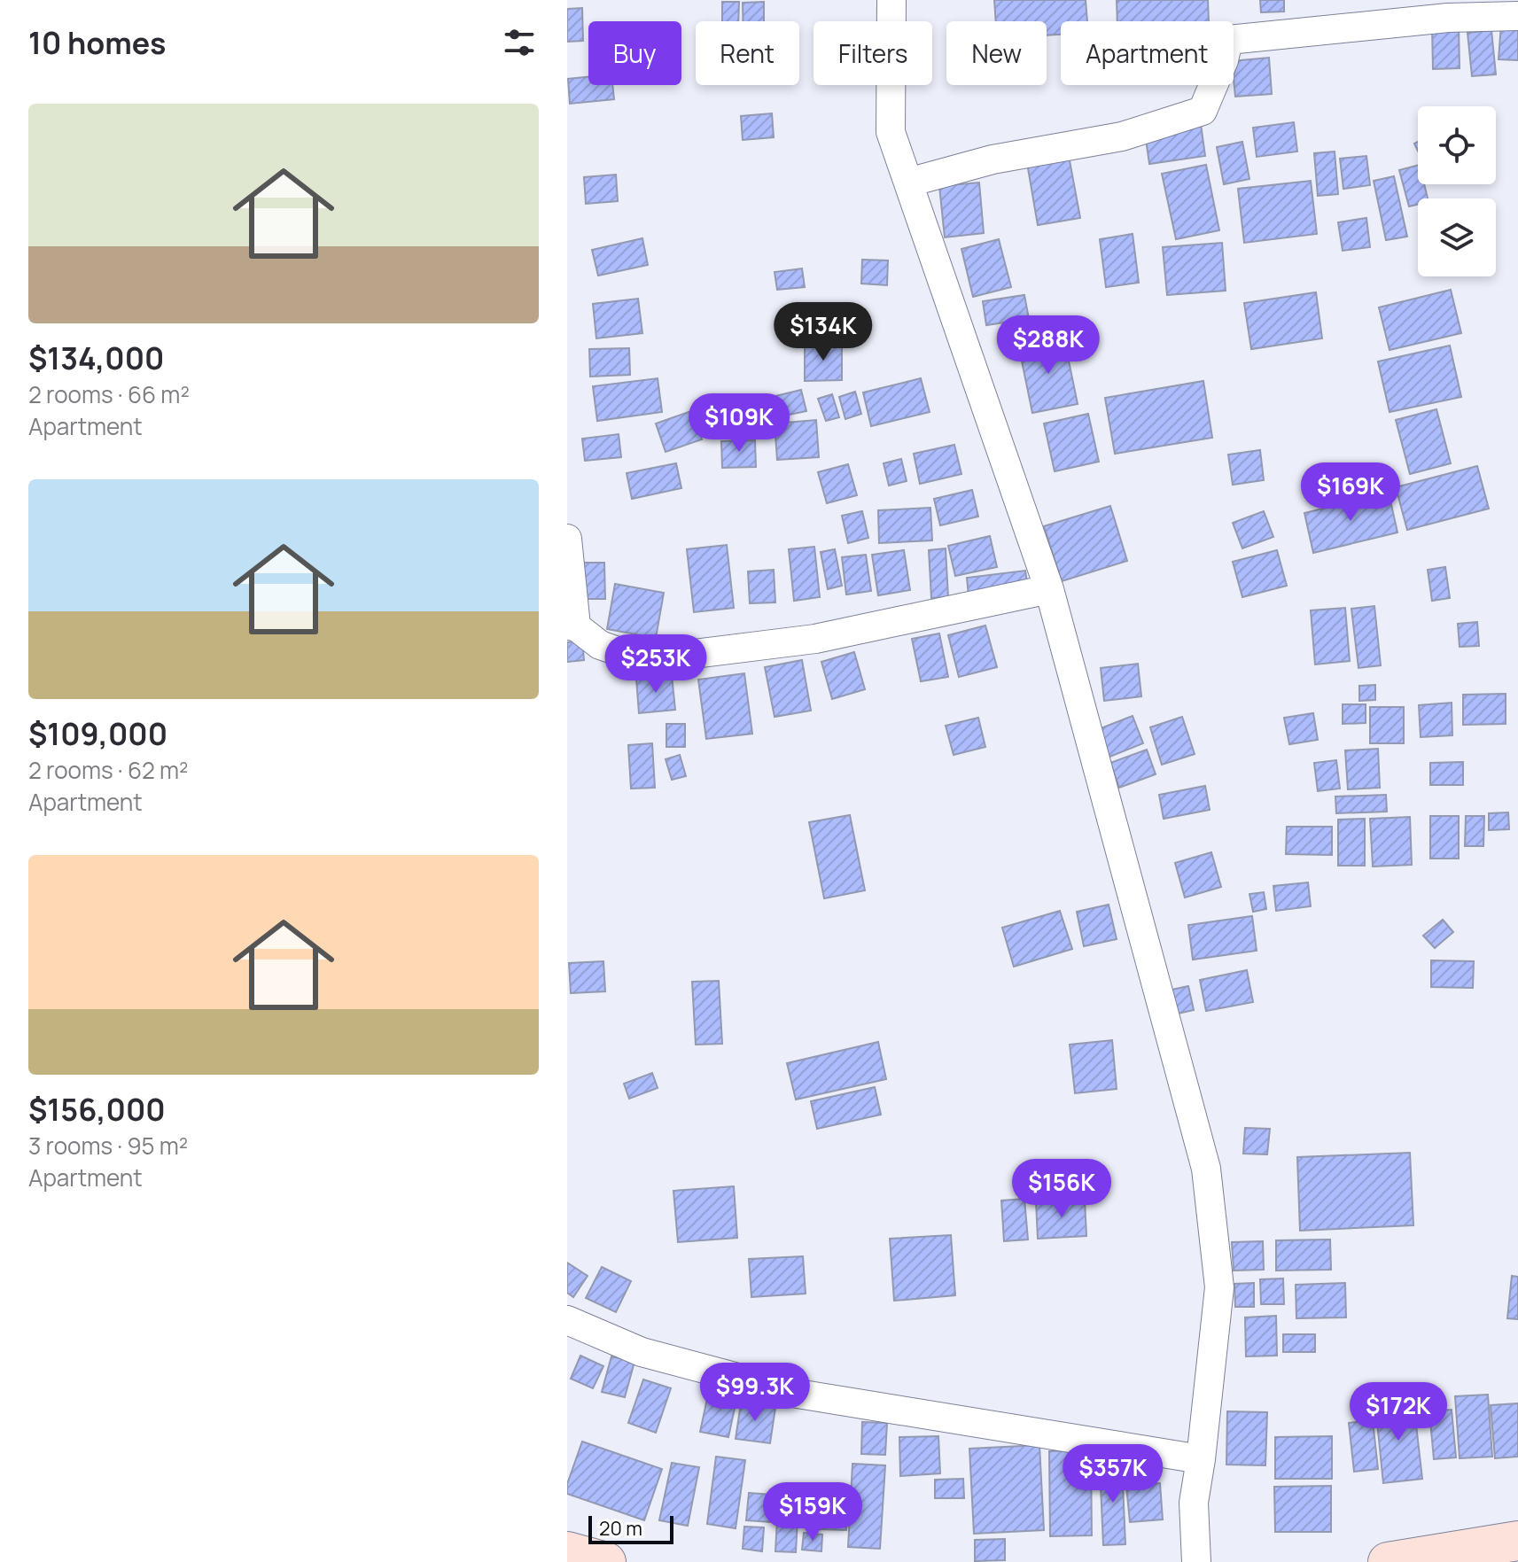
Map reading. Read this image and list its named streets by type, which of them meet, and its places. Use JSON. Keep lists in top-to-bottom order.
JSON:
{
  "scale_bar": "20 m",
  "page": {
    "heading": "10 homes",
    "chip": [
      "Buy",
      "Rent",
      "Filters",
      "New",
      "Apartment"
    ],
    "list": [
      {
        "name": "$134,000",
        "note": "2 rooms · 66 m² · Apartment"
      },
      {
        "name": "$109,000",
        "note": "2 rooms · 62 m² · Apartment"
      },
      {
        "name": "$156,000",
        "note": "3 rooms · 95 m² · Apartment"
      }
    ],
    "price": [
      "$134K",
      "$288K",
      "$109K",
      "$169K",
      "$253K",
      "$156K",
      "$99.3K",
      "$172K",
      "$357K",
      "$159K"
    ],
    "scale": "20 m"
  }
}
